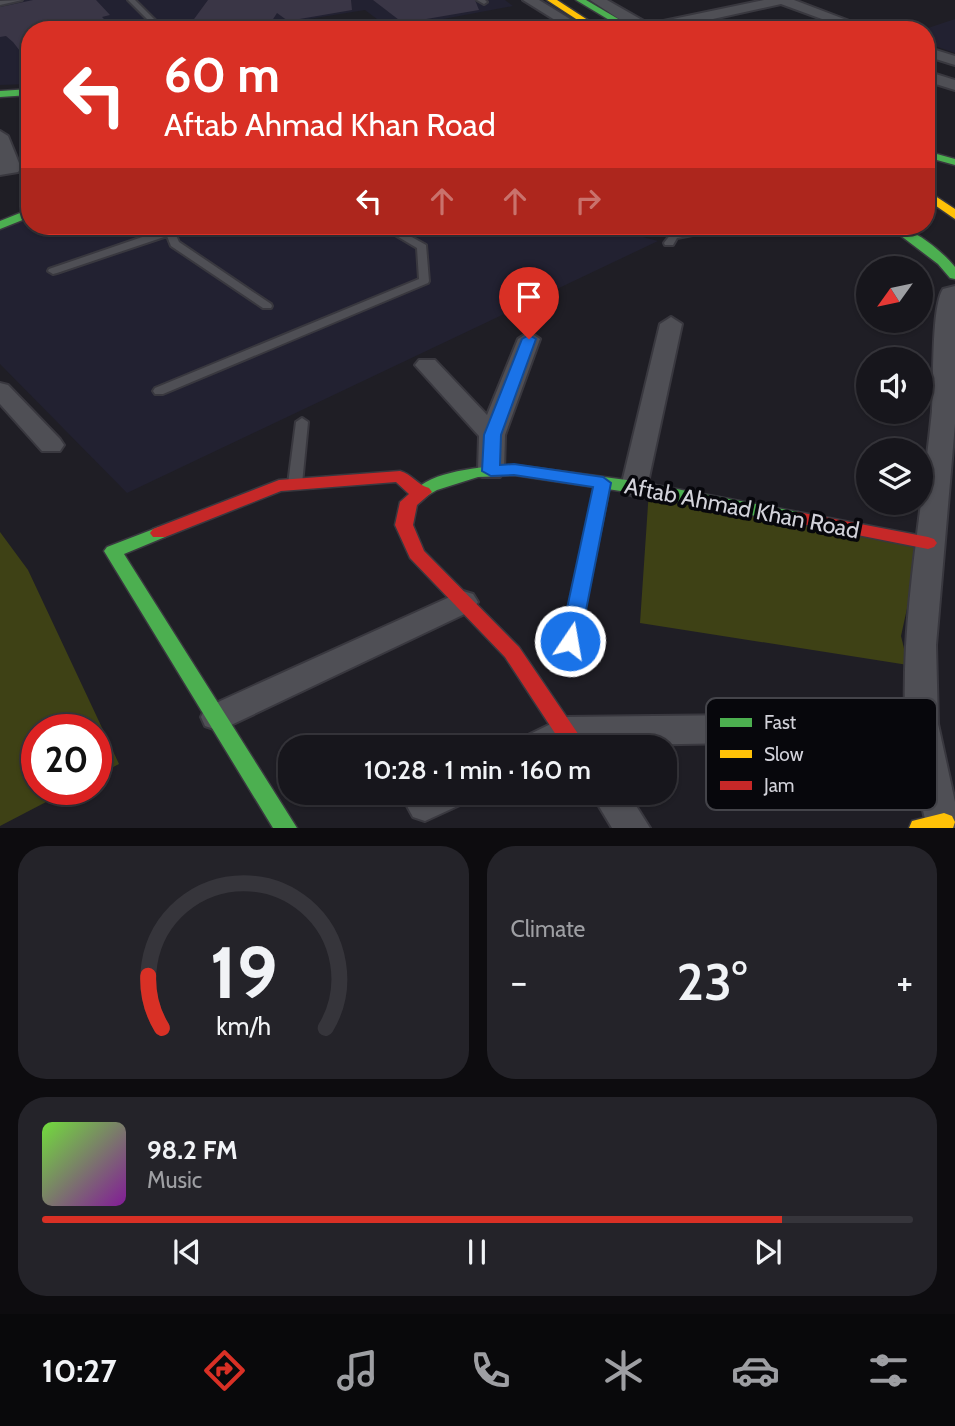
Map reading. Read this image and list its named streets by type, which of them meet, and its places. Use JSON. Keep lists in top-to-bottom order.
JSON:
{
  "streets": {
    "street": ["Aftab Ahmad Khan Road"]
  },
  "legend": ["Fast", "Slow", "Jam"],
  "north": "bottom left",
  "page": {
    "turn": ["60 m", "Aftab Ahmad Khan Road"],
    "limit": "20",
    "trip": "10:28 · 1 min · 160 m",
    "tile": "Climate",
    "heat": ["−", "23°", "+"],
    "song": ["98.2 FM", "Music"],
    "tabs": "10:27",
    "gauge": ["19", "km/h"]
  }
}
